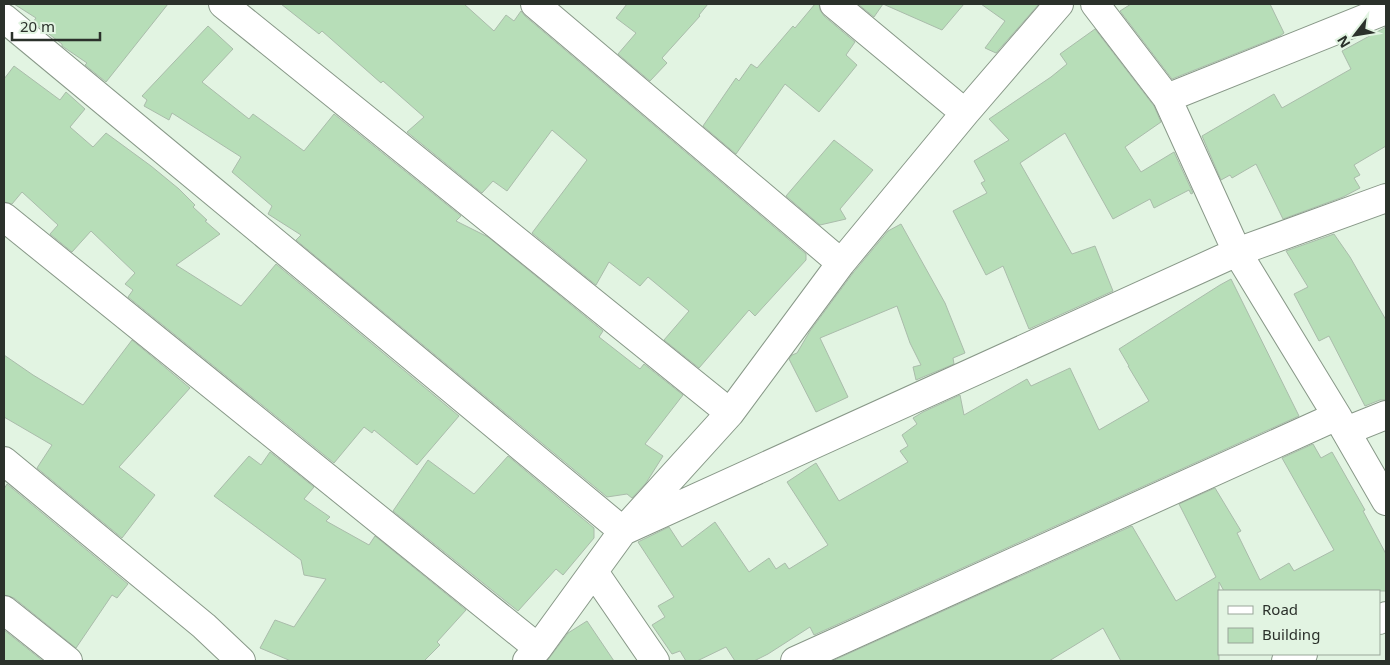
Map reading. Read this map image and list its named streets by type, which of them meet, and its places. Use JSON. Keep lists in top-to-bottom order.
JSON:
{
  "legend": ["Road", "Building"],
  "scale_bar": "20 m",
  "north": "bottom left"
}
